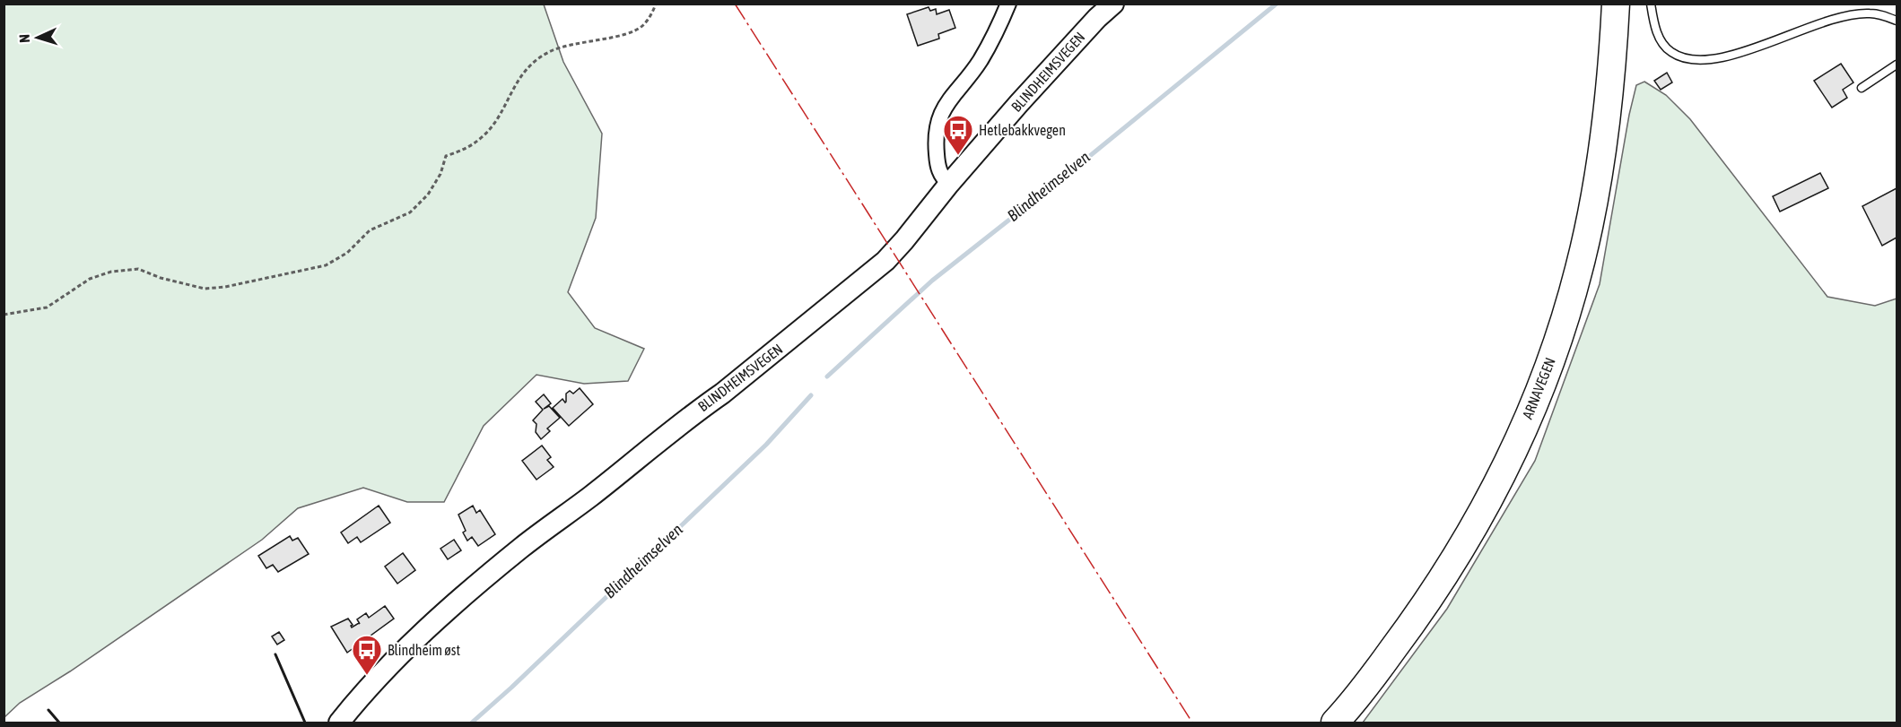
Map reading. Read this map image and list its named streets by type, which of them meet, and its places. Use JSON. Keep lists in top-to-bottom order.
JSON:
{
  "streets": {
    "highway": ["ARNAVEGEN"],
    "street": ["BLINDHEIMSVEGEN"]
  },
  "water": ["Blindheimselven"],
  "places": {
    "bus stop": ["Hetlebakkvegen", "Blindheim øst"]
  },
  "north": "left"
}
